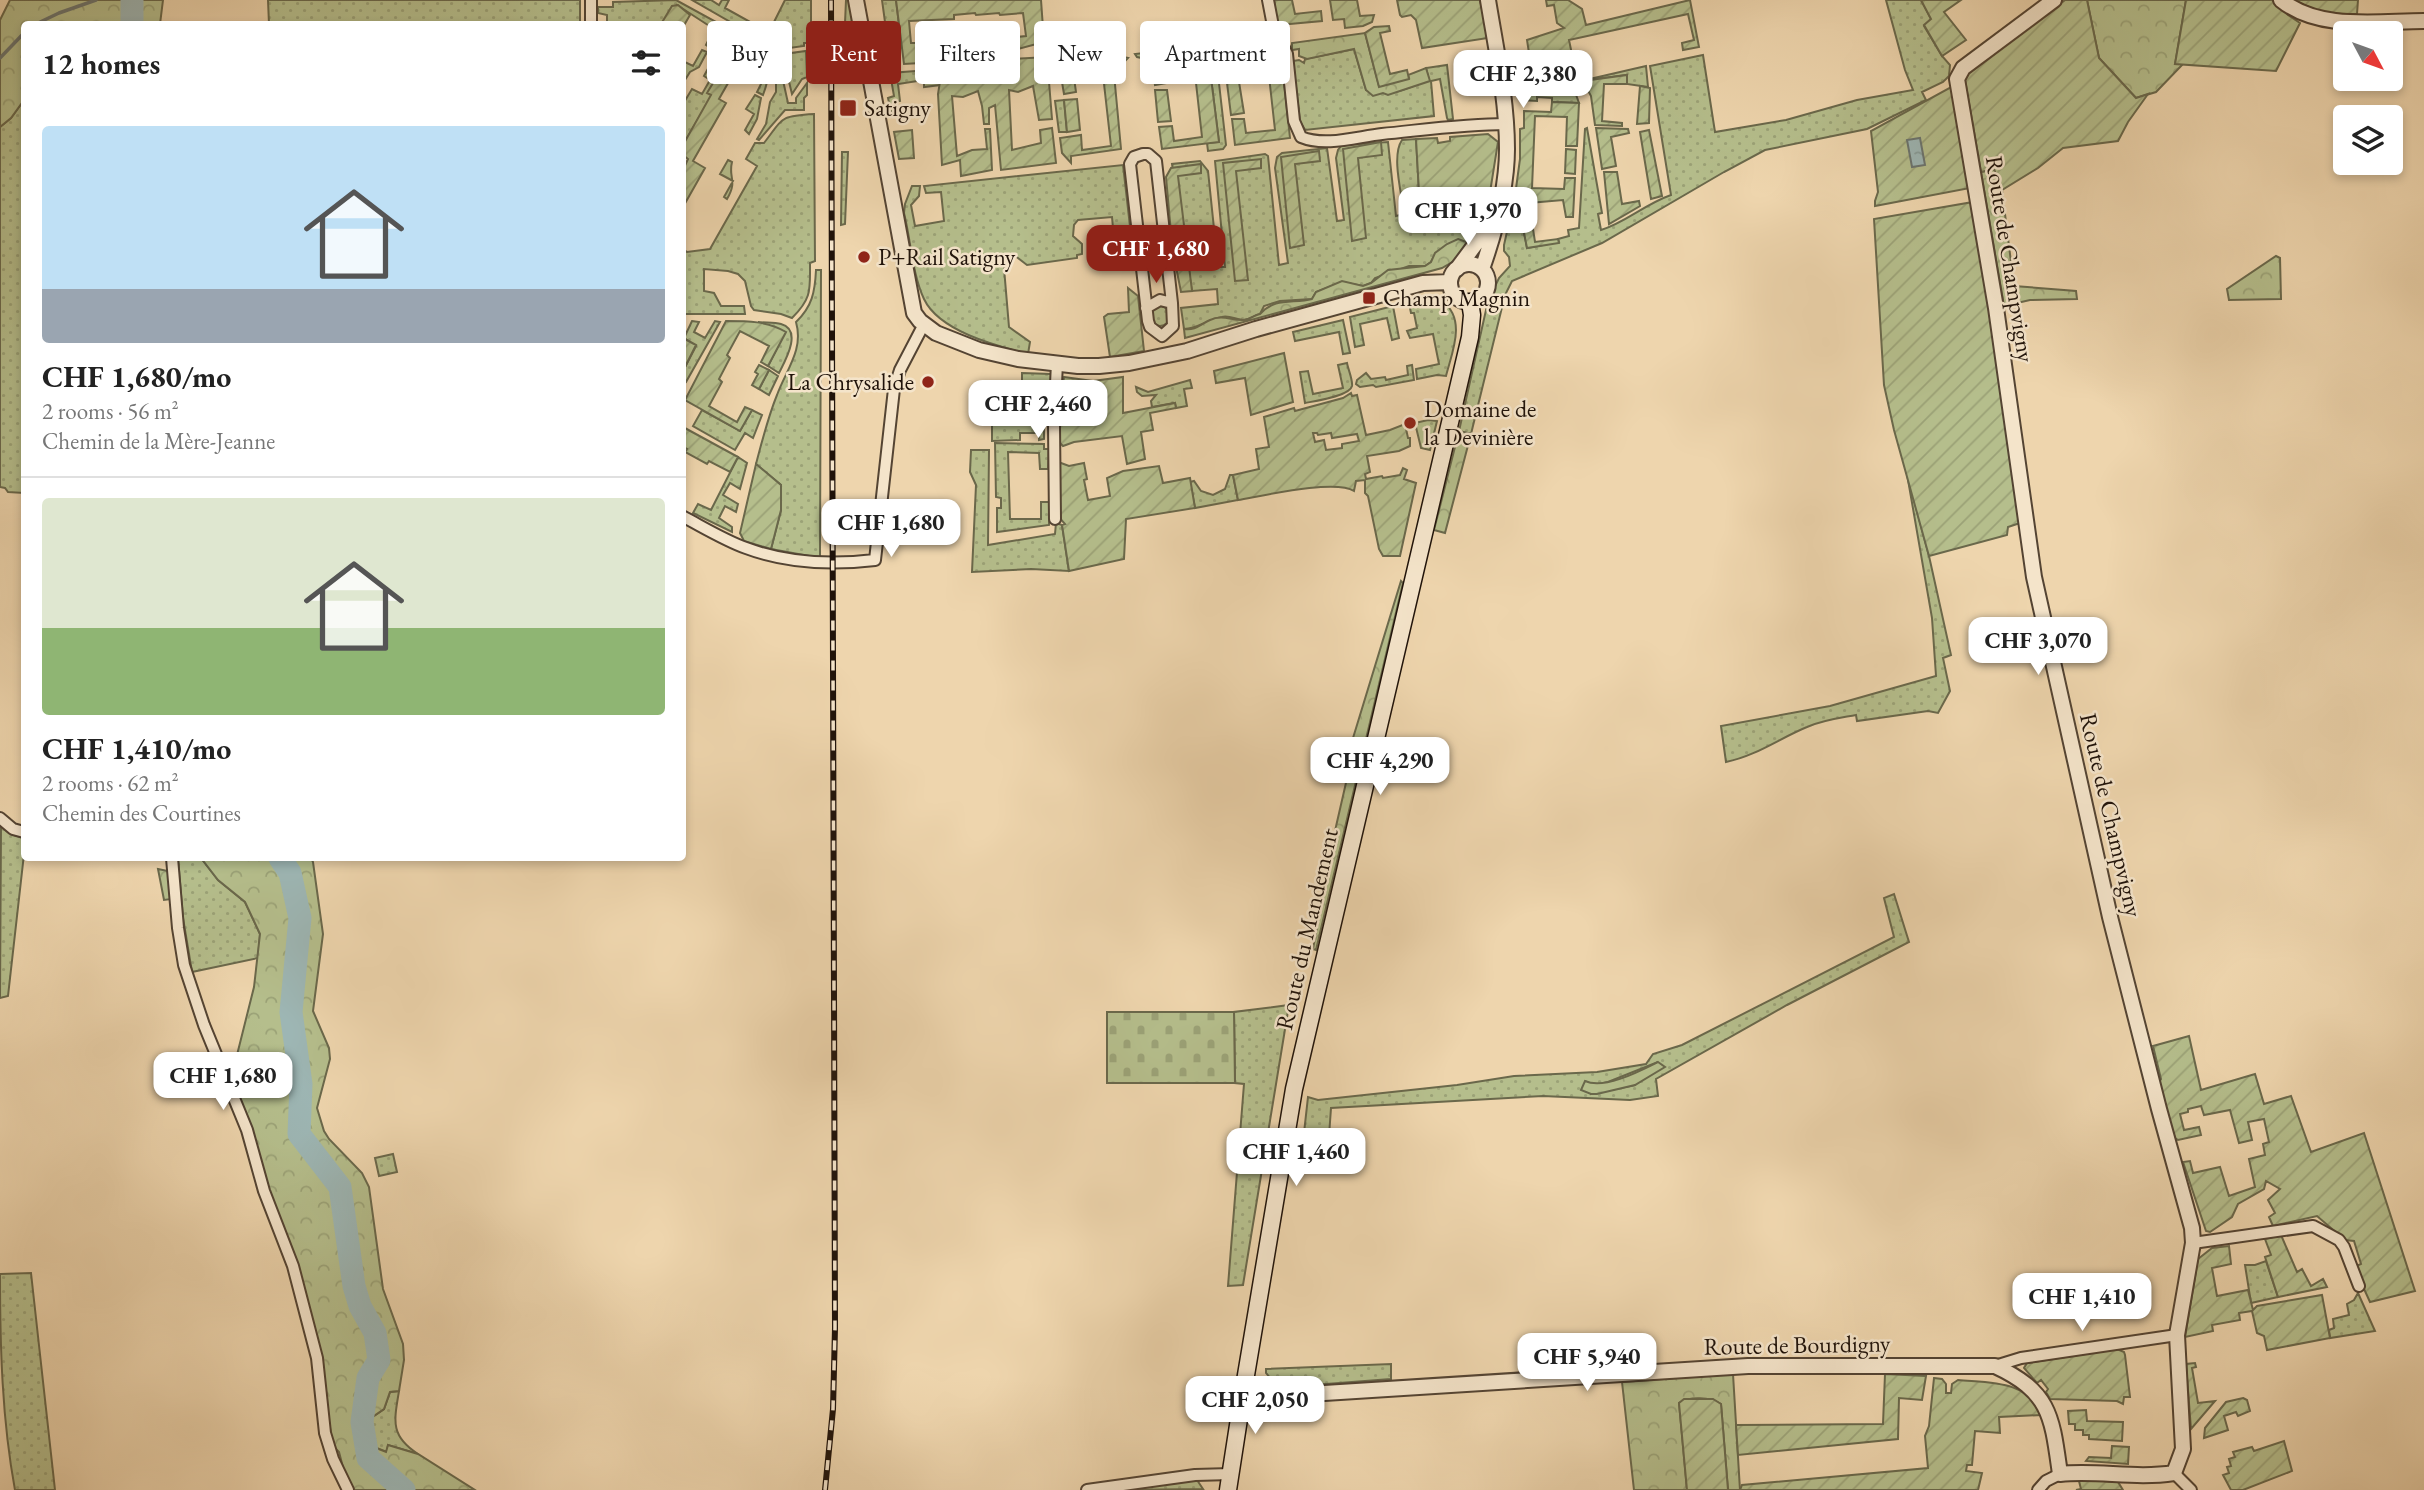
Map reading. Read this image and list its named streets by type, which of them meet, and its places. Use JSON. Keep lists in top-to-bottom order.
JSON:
{
  "streets": {
    "main road": ["Route du Mandement"],
    "street": ["Route de Champvigny", "Route de Bourdigny"]
  },
  "crossings": [
    ["Route du Mandement", "Route de Bourdigny"]
  ],
  "places": {
    "transit": ["Satigny", "Champ Magnin"],
    "other": ["P+Rail Satigny", "La Chrysalide", "Domaine de la Devinière"]
  },
  "north": "bottom right",
  "page": {
    "chip": [
      "Buy",
      "Rent",
      "Filters",
      "New",
      "Apartment"
    ],
    "heading": "12 homes",
    "price": [
      "CHF 2,380",
      "CHF 1,970",
      "CHF 1,680",
      "CHF 2,460",
      "CHF 1,680",
      "CHF 3,070",
      "CHF 4,290",
      "CHF 1,680",
      "CHF 1,460",
      "CHF 1,410",
      "CHF 5,940",
      "CHF 2,050"
    ],
    "list": [
      {
        "name": "CHF 1,680/mo",
        "note": "2 rooms · 56 m² · Chemin de la Mère-Jeanne"
      },
      {
        "name": "CHF 1,410/mo",
        "note": "2 rooms · 62 m² · Chemin des Courtines"
      }
    ]
  }
}
